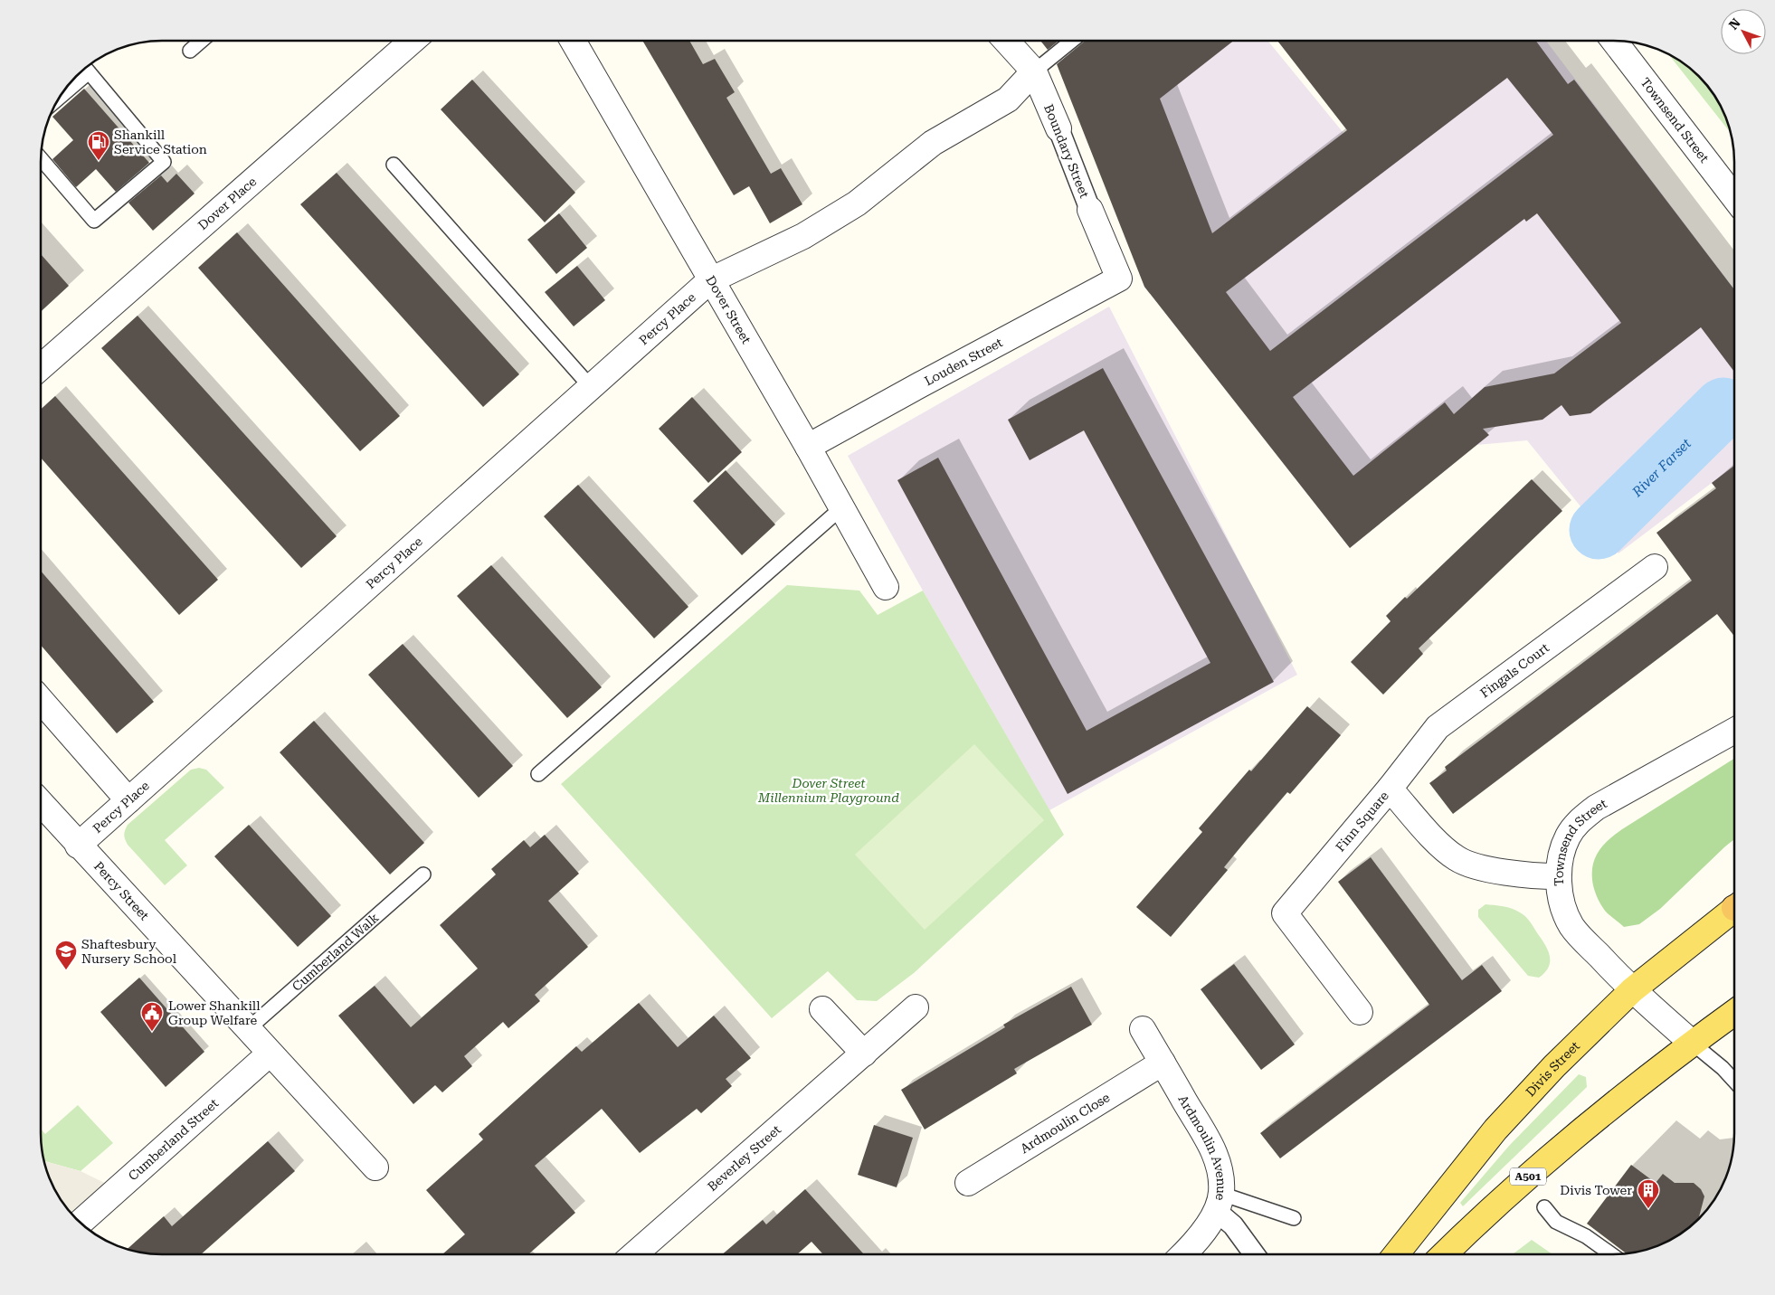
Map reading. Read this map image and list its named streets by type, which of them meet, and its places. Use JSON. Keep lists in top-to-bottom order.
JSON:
{
  "streets": {
    "main road": ["Divis Street", "A501"],
    "street": [
      "Townsend Street",
      "Boundary Street",
      "Dover Place",
      "Dover Street",
      "Percy Place",
      "Louden Street",
      "Fingals Court",
      "Finn Square",
      "Percy Street",
      "Ardmoulin Close",
      "Cumberland Street",
      "Ardmoulin Avenue",
      "Beverley Street"
    ],
    "lane": ["Cumberland Walk"]
  },
  "crossings": [
    ["Townsend Street", "Finn Square"],
    ["Townsend Street", "Divis Street"],
    ["Townsend Street", "A501"],
    ["Boundary Street", "Percy Place"],
    ["Boundary Street", "Louden Street"],
    ["Dover Street", "Percy Place"],
    ["Dover Street", "Louden Street"],
    ["Percy Place", "Percy Street"],
    ["Fingals Court", "Finn Square"],
    ["Percy Street", "Cumberland Walk"],
    ["Percy Street", "Cumberland Street"],
    ["Ardmoulin Close", "Ardmoulin Avenue"]
  ],
  "water": ["River Farset"],
  "parks": ["Dover Street Millennium Playground"],
  "places": {
    "fuel station": ["Shankill Service Station"],
    "school or university": ["Shaftesbury Nursery School"],
    "public building": ["Lower Shankill Group Welfare"],
    "building": ["Divis Tower"]
  },
  "north": "top left"
}
